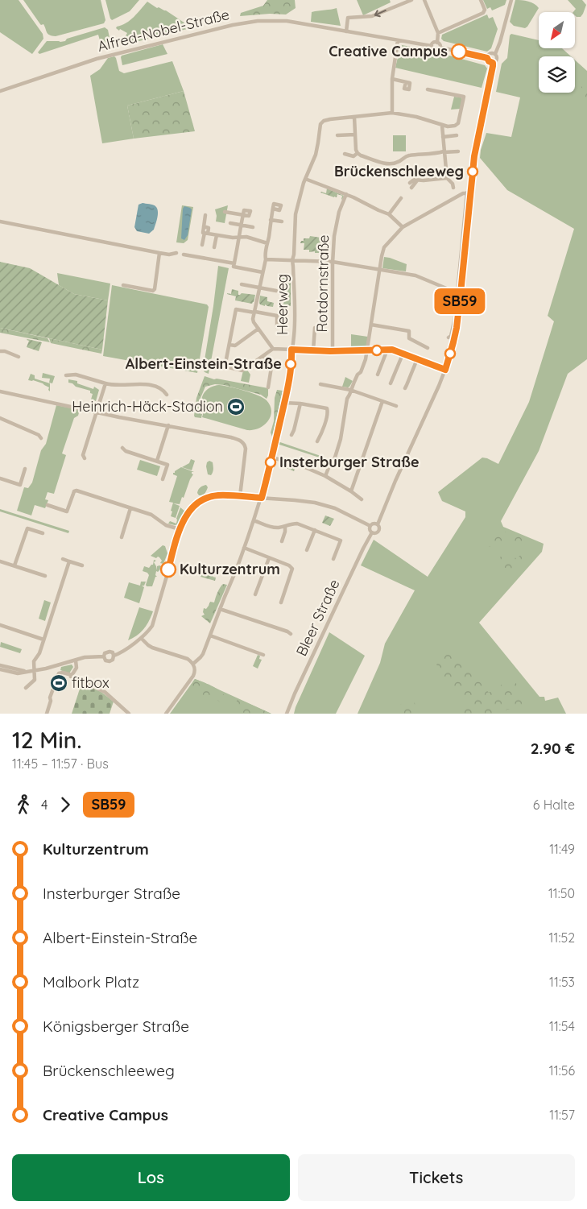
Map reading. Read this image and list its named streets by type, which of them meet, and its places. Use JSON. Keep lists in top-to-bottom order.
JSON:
{
  "streets": {
    "street": [
      "Alfred-Nobel-Straße",
      "Rotdornstraße",
      "Heerweg",
      "Bleer Straße"
    ]
  },
  "places": {
    "other": [
      "Creative Campus",
      "Brückenschleeweg",
      "Albert-Einstein-Straße",
      "Insterburger Straße",
      "Kulturzentrum"
    ],
    "sports": ["Heinrich-Häck-Stadion", "fitbox"]
  },
  "lines": ["bus line SB59"],
  "north": "bottom left",
  "page": {
    "on_map": "SB59",
    "heading": ["12 Min.", "11:45 – 11:57 · Bus", "2.90 €"],
    "legs": ["4", "SB59", "6 Halte"],
    "list": [
      {
        "name": "Kulturzentrum",
        "value": "11:49"
      },
      {
        "name": "Insterburger Straße",
        "value": "11:50"
      },
      {
        "name": "Albert-Einstein-Straße",
        "value": "11:52"
      },
      {
        "name": "Malbork Platz",
        "value": "11:53"
      },
      {
        "name": "Königsberger Straße",
        "value": "11:54"
      },
      {
        "name": "Brückenschleeweg",
        "value": "11:56"
      },
      {
        "name": "Creative Campus",
        "value": "11:57"
      }
    ],
    "buttons": ["Los", "Tickets"]
  }
}
